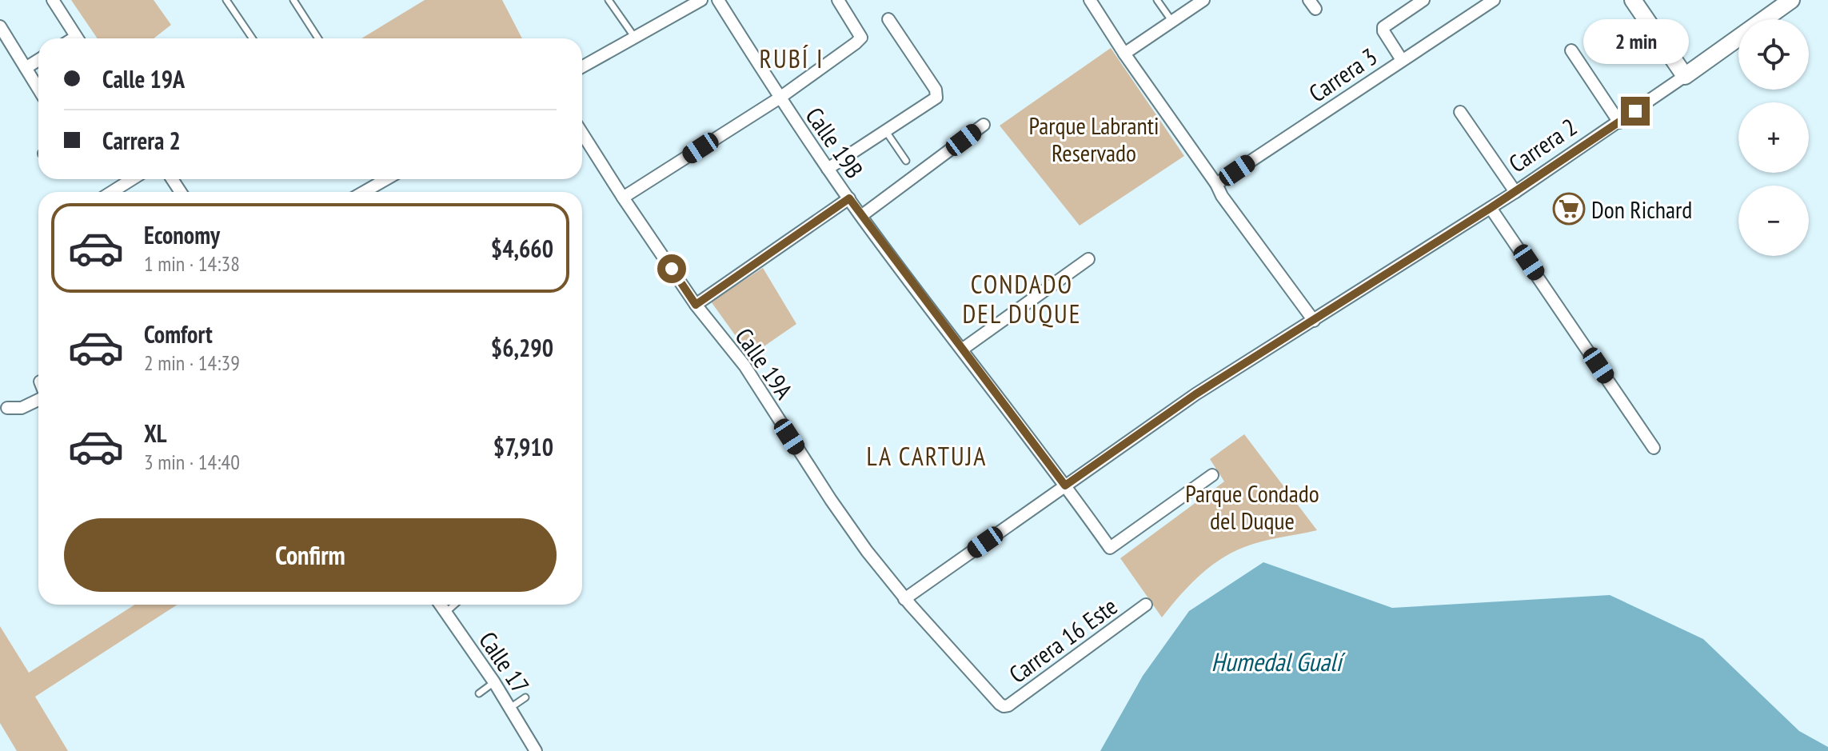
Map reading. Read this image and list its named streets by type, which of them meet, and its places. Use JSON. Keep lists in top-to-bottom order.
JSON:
{
  "streets": {
    "main road": ["Carrera 2"],
    "street": [
      "Carrera 3",
      "Calle 19B",
      "Calle 19A",
      "Carrera 16 Este",
      "Calle 17"
    ]
  },
  "crossings": [
    ["Calle 19B", "Carrera 2"],
    ["Carrera 2", "Calle 19A"],
    ["Calle 19A", "Carrera 16 Este"]
  ],
  "districts": ["RUBÍ I", "CONDADO DEL DUQUE", "LA CARTUJA"],
  "water": ["Humedal Gualí"],
  "parks": ["Parque Labranti Reservado", "Parque Condado del Duque"],
  "places": {
    "supermarket": ["Don Richard"]
  },
  "page": {
    "map_buttons": ["+", "−"],
    "bubble": "2 min",
    "banner": ["Calle 19A", "Carrera 2"],
    "list": [
      {
        "name": "Economy",
        "note": "1 min · 14:38",
        "value": "$4,660"
      },
      {
        "name": "Comfort",
        "note": "2 min · 14:39",
        "value": "$6,290"
      },
      {
        "name": "XL",
        "note": "3 min · 14:40",
        "value": "$7,910"
      }
    ],
    "buttons": "Confirm"
  }
}
